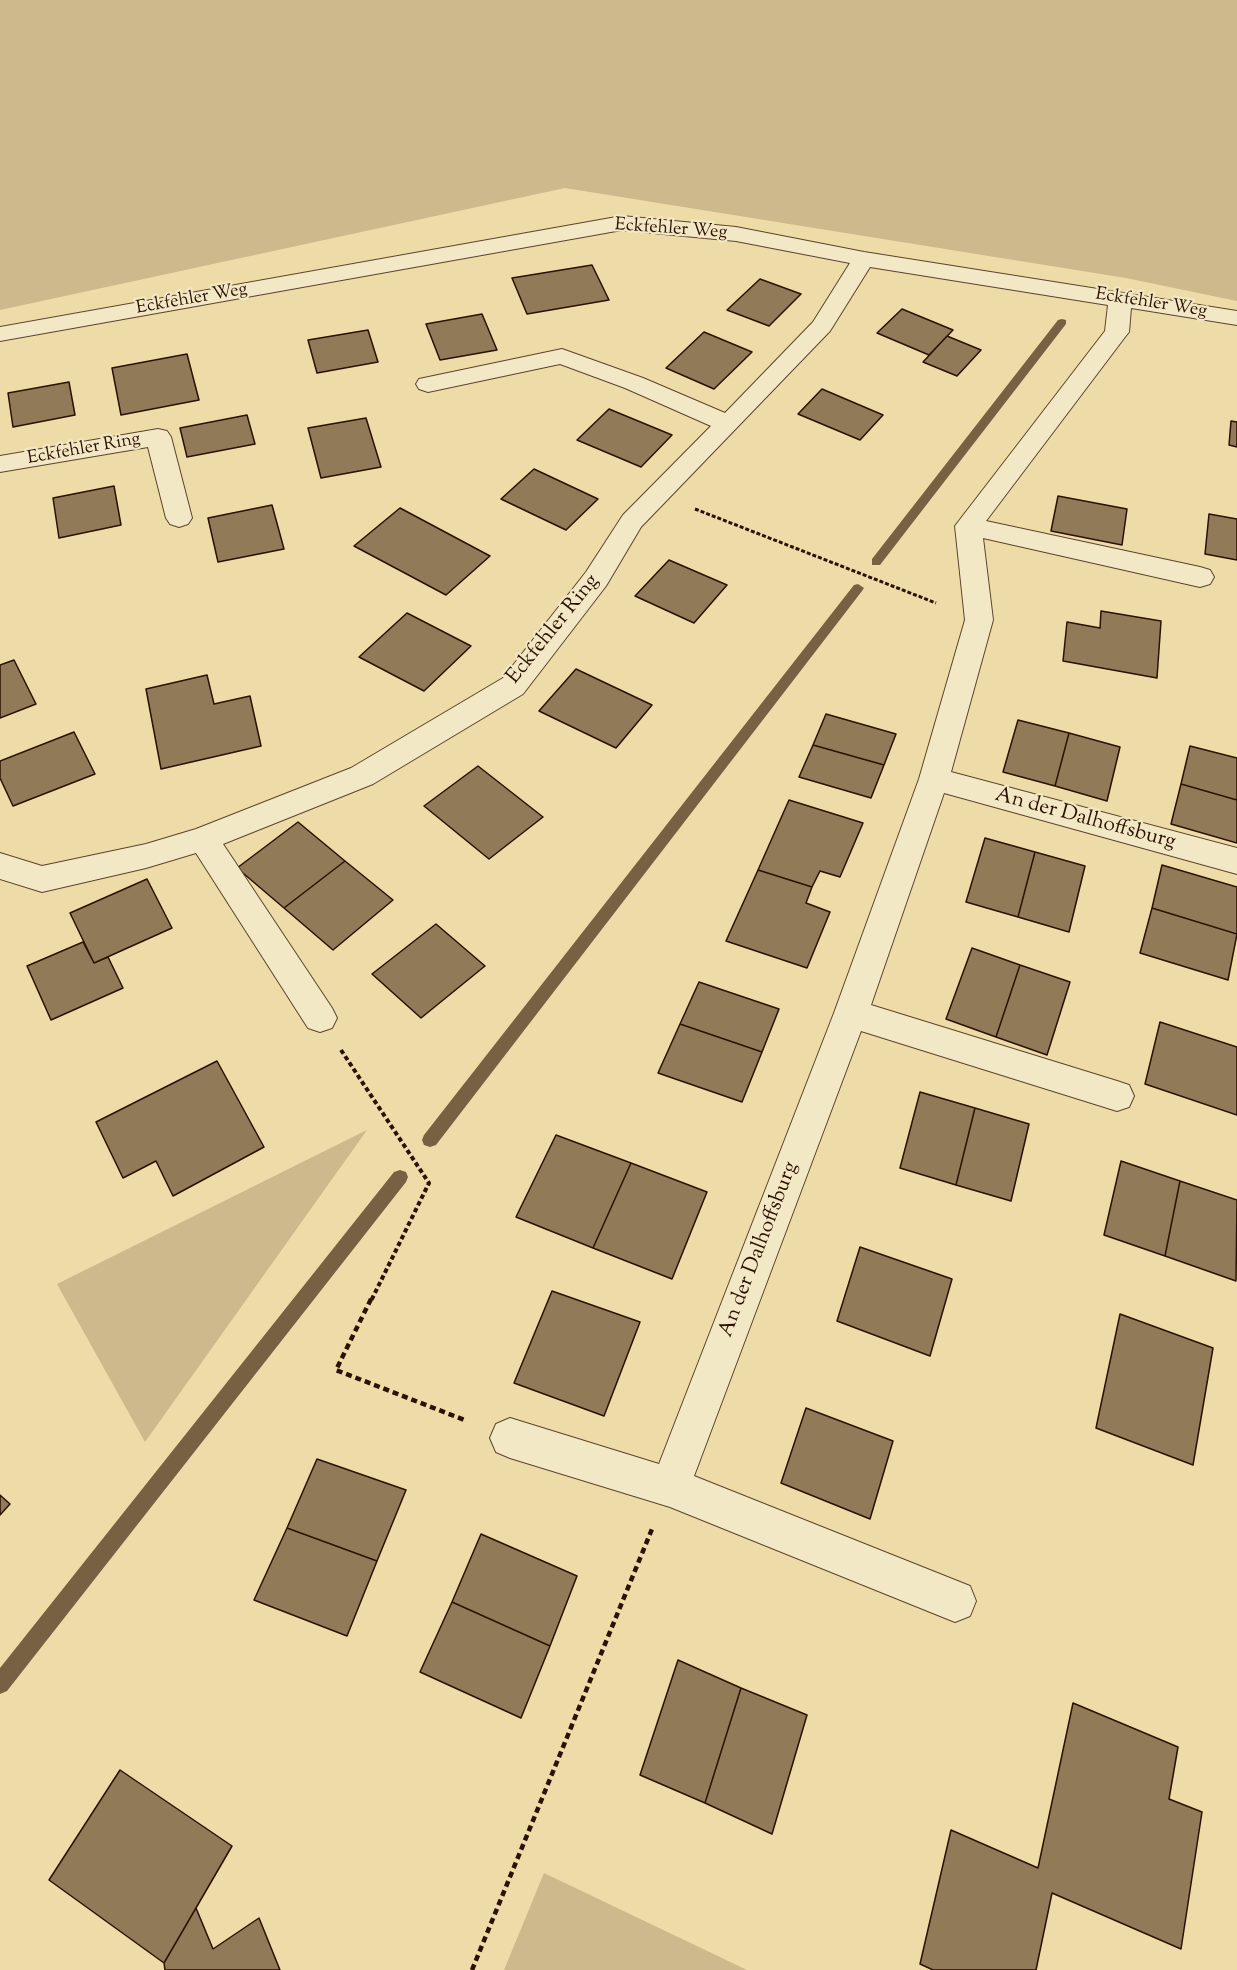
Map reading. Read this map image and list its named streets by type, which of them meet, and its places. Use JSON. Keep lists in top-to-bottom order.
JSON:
{
  "streets": {
    "street": ["Eckfehler Weg", "Eckfehler Ring", "An der Dalhoffsburg"]
  },
  "crossings": [
    ["Eckfehler Weg", "Eckfehler Ring"]
  ]
}
